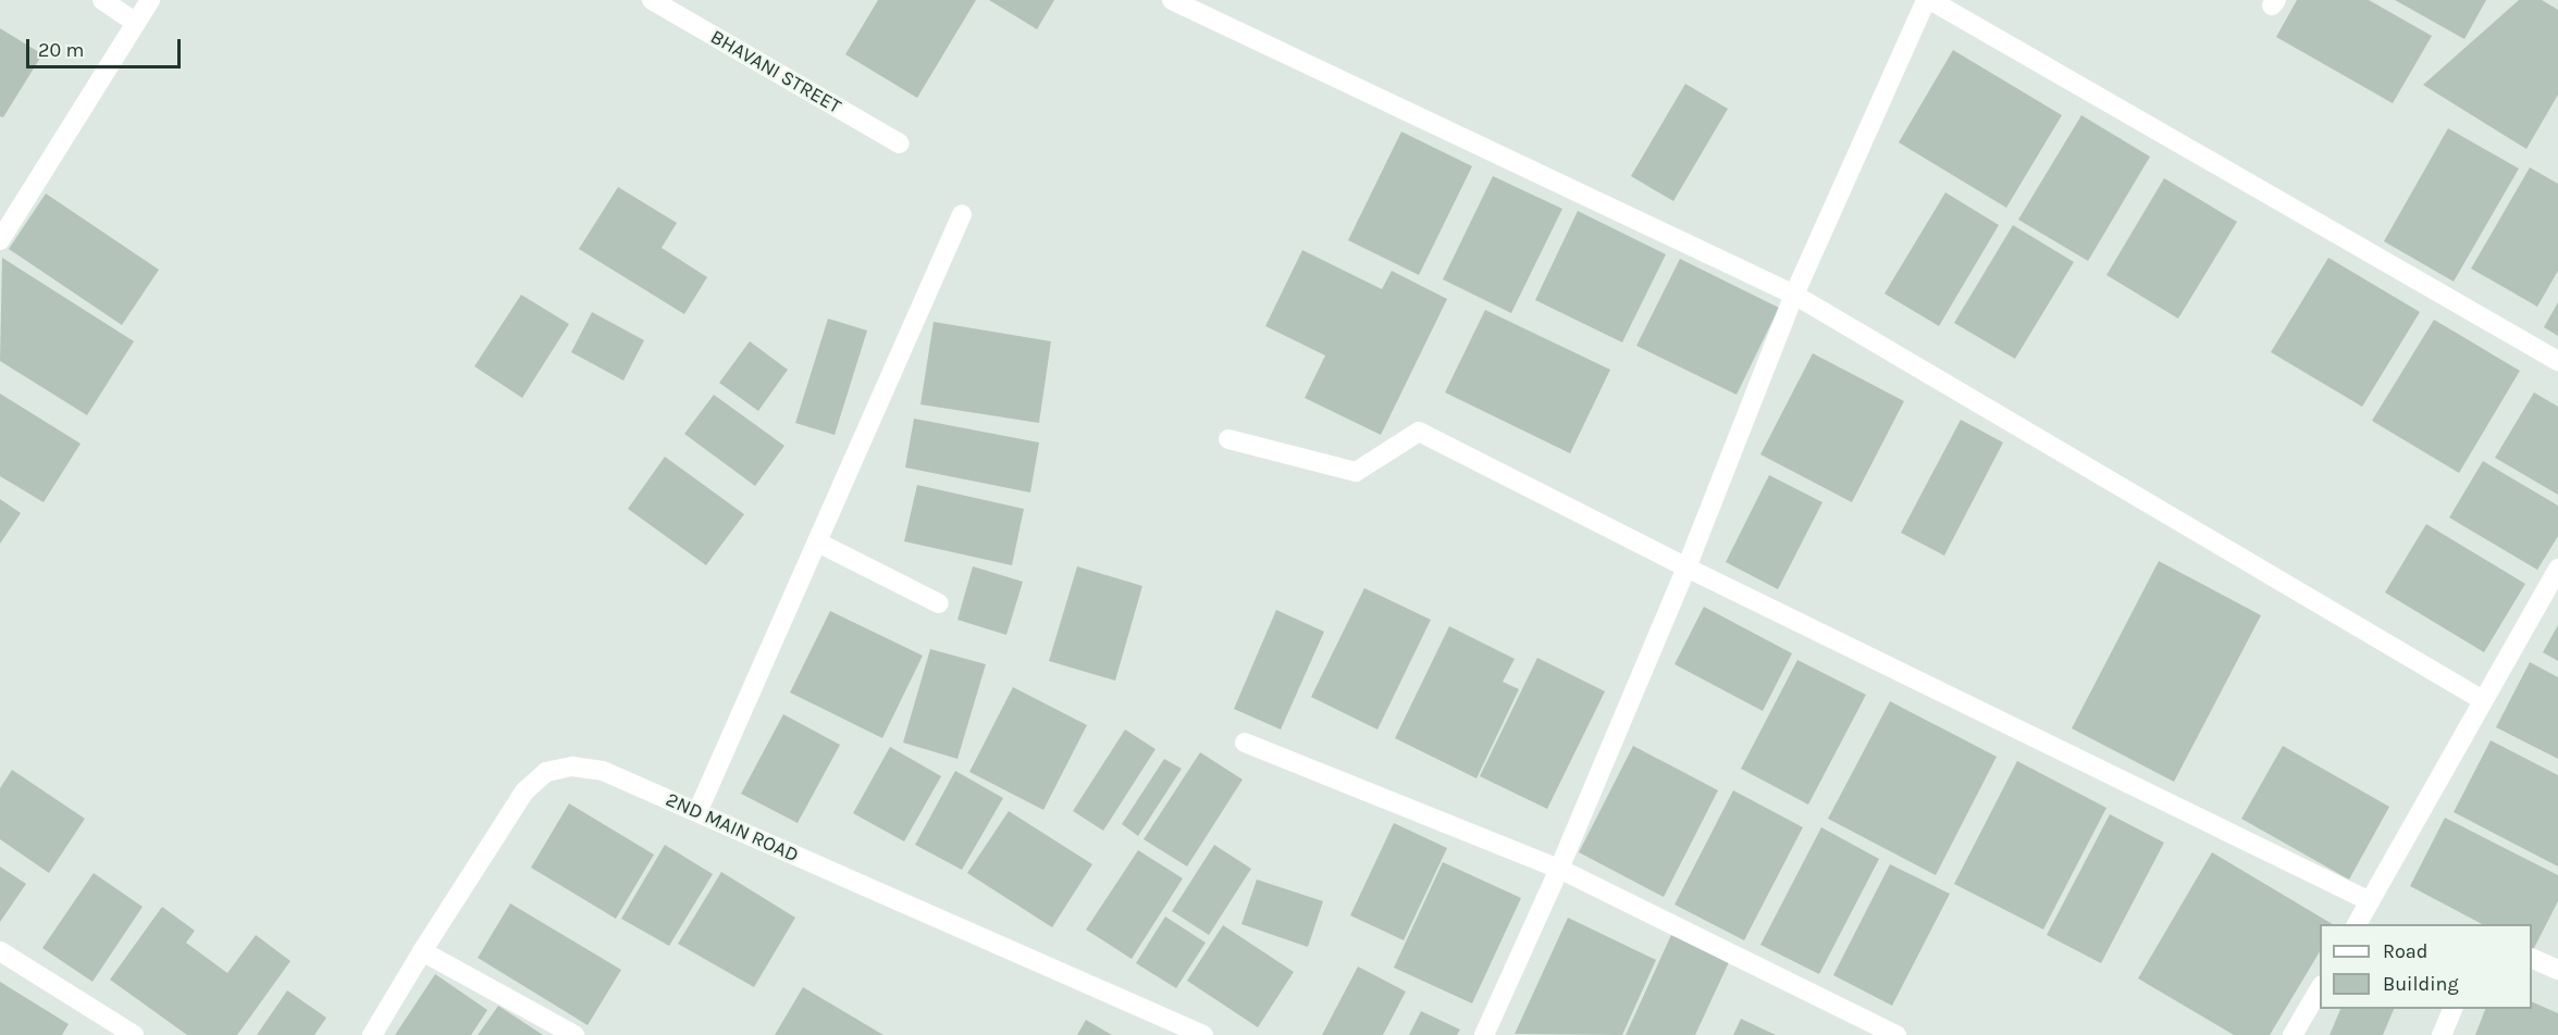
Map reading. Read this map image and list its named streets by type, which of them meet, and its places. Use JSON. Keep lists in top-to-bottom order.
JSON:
{
  "streets": {
    "street": ["BHAVANI STREET", "2ND MAIN ROAD"]
  },
  "legend": ["Road", "Building"],
  "scale_bar": "20 m"
}
